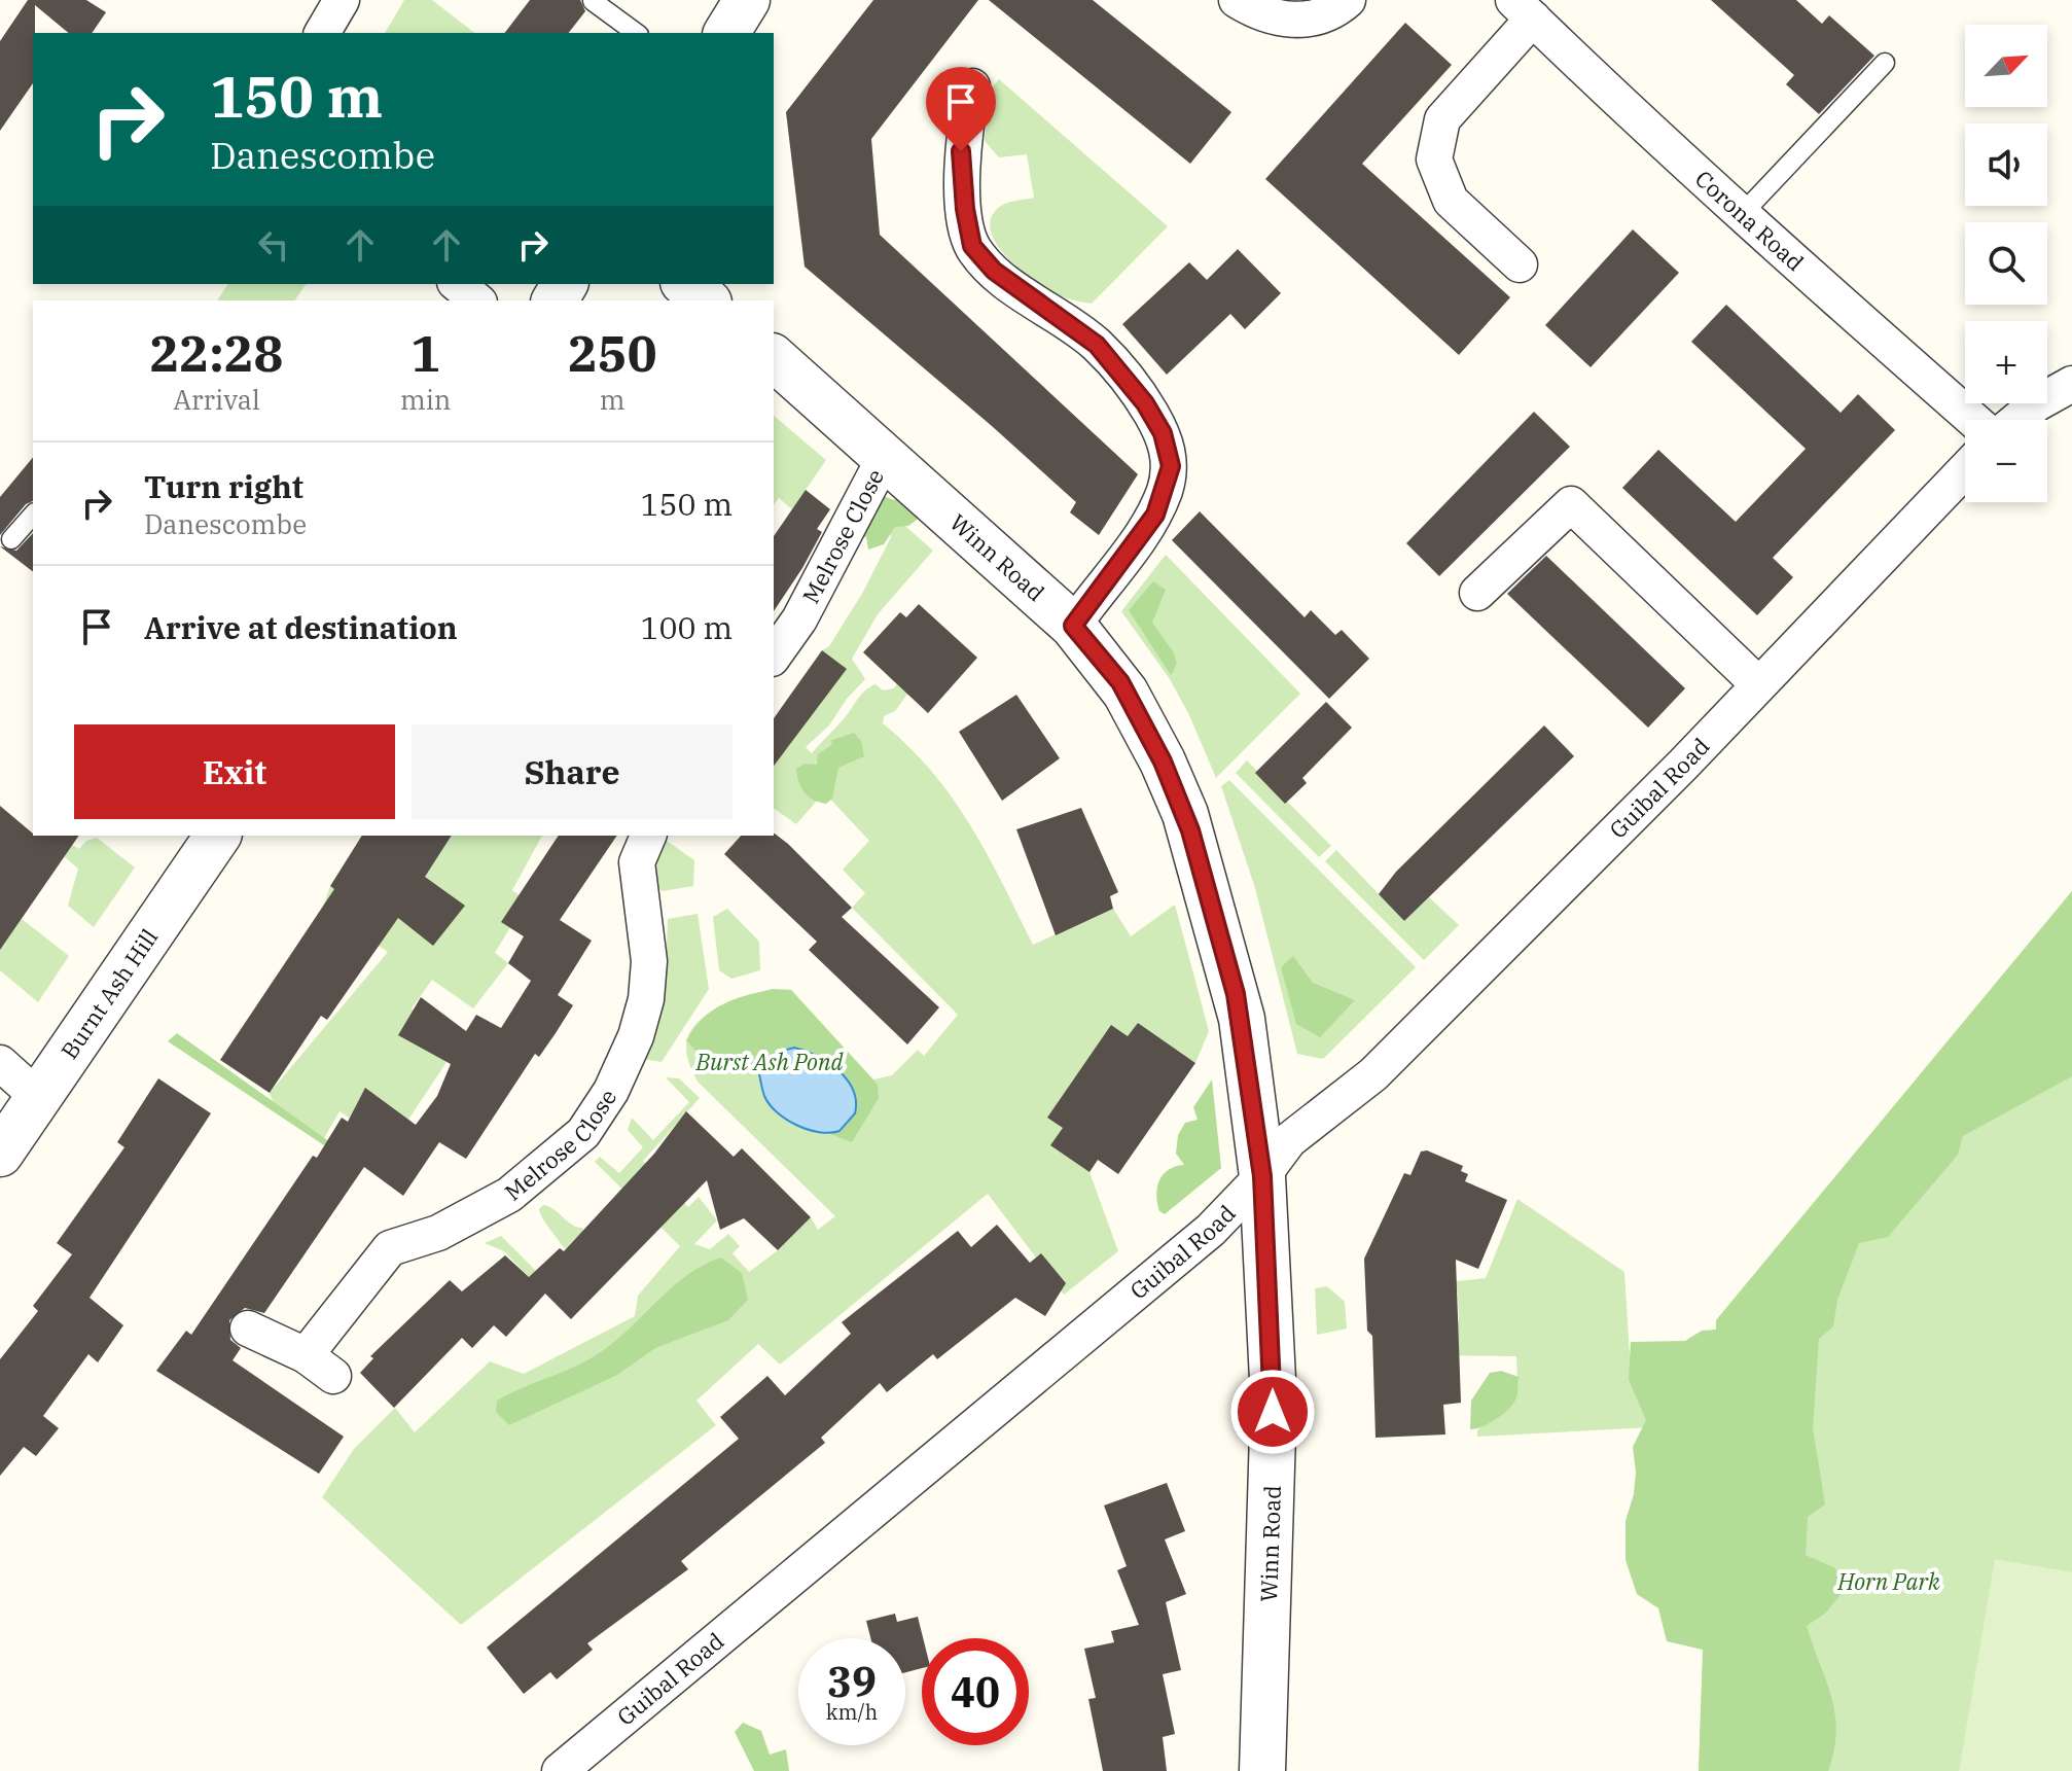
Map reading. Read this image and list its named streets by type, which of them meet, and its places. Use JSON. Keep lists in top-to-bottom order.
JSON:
{
  "streets": {
    "street": [
      "Corona Road",
      "Melrose Close",
      "Winn Road",
      "Guibal Road",
      "Burnt Ash Hill"
    ]
  },
  "crossings": [
    ["Melrose Close", "Winn Road"],
    ["Winn Road", "Guibal Road"]
  ],
  "parks": ["Burst Ash Pond", "Horn Park"],
  "north": "top right",
  "page": {
    "map_buttons": ["+", "−"],
    "turn": ["150 m", "Danescombe"],
    "eta": [
      "22:28",
      "Arrival",
      "1",
      "min",
      "250",
      "m"
    ],
    "list": [
      {
        "name": "Turn right",
        "note": "Danescombe",
        "value": "150 m"
      },
      {
        "name": "Arrive at destination",
        "value": "100 m"
      }
    ],
    "buttons": ["Exit", "Share"],
    "speed": "39 km/h",
    "limit": "40"
  }
}
